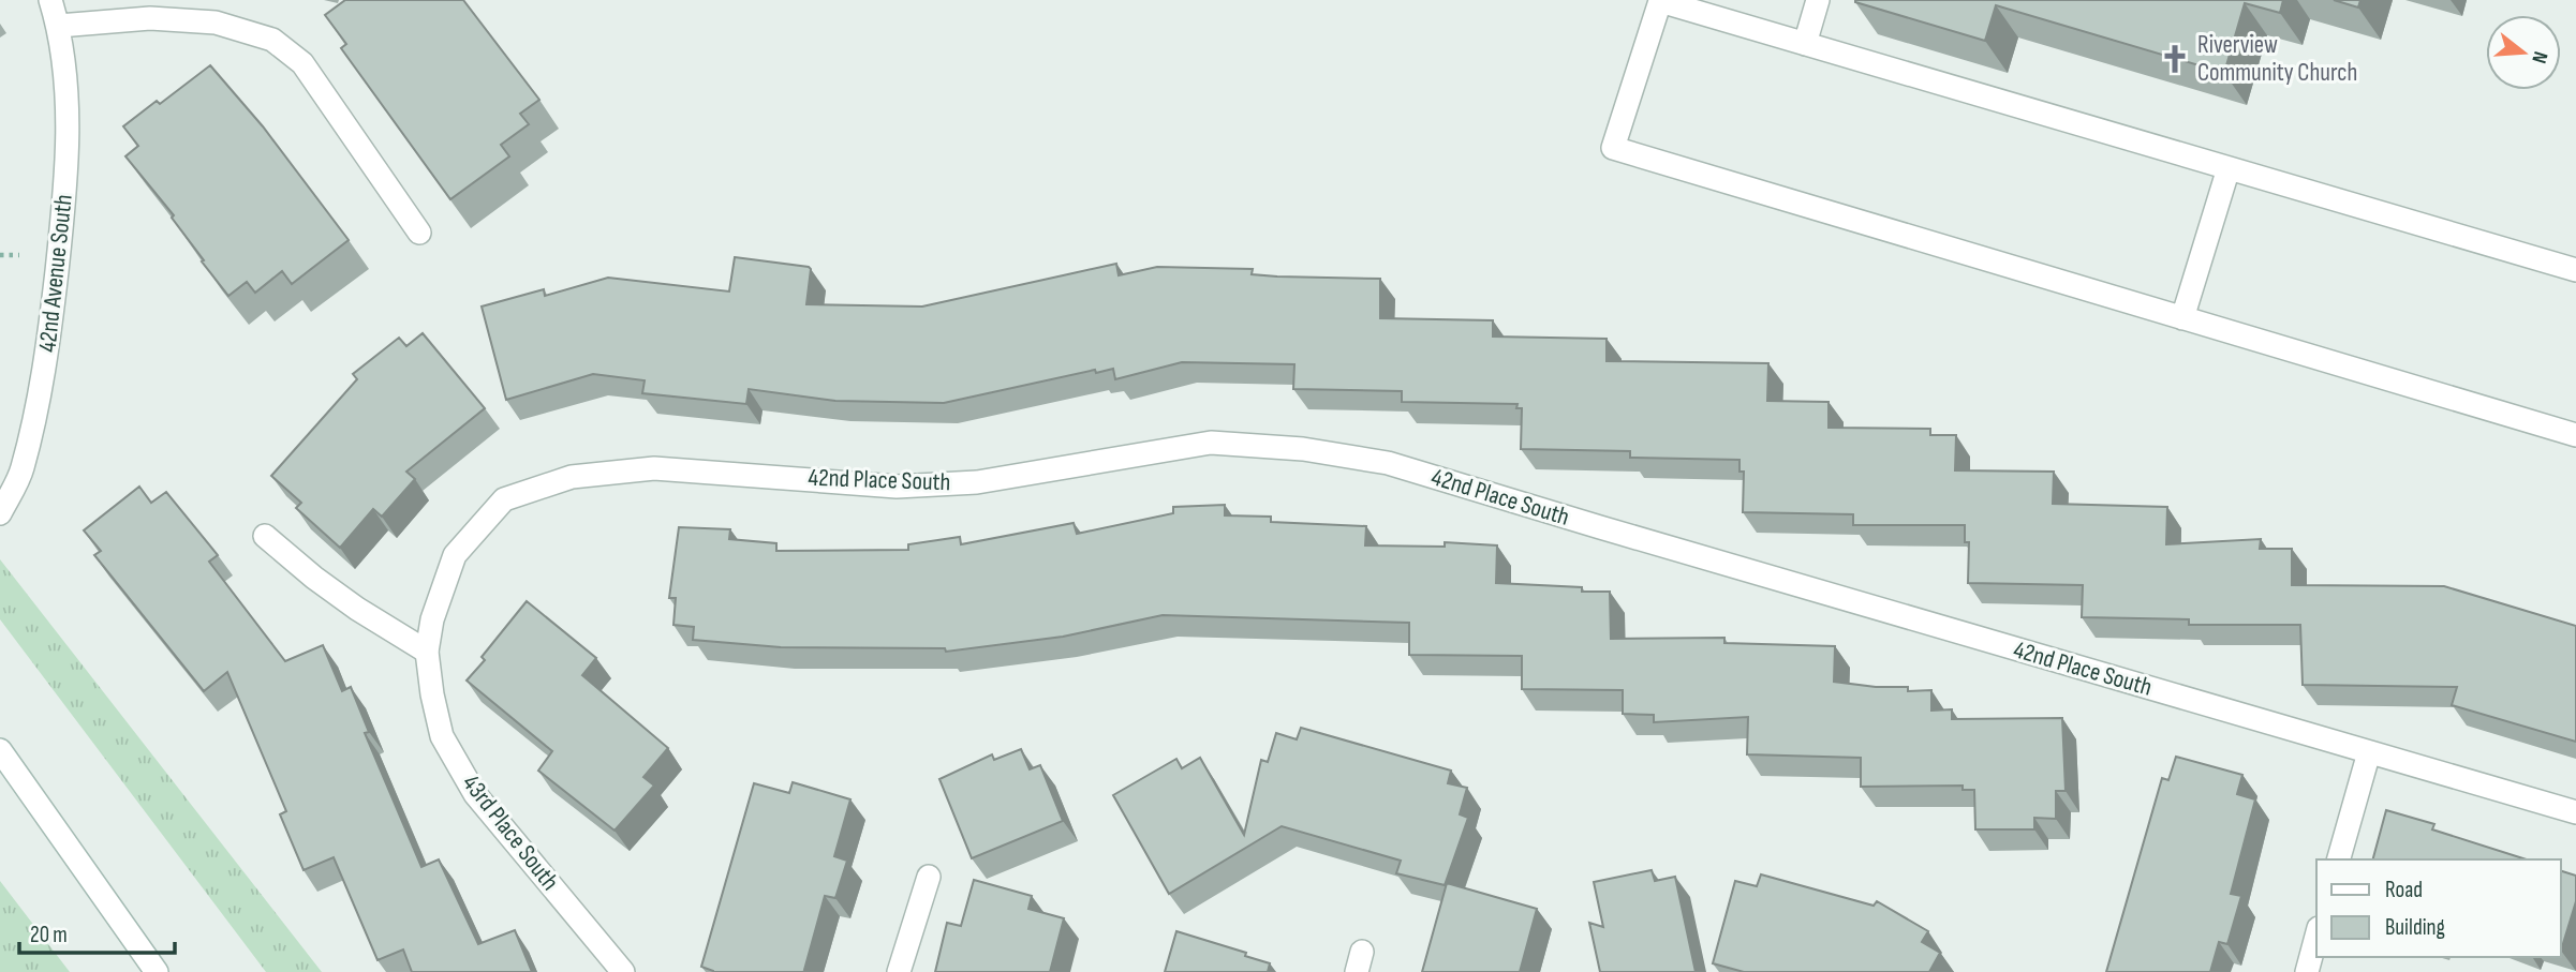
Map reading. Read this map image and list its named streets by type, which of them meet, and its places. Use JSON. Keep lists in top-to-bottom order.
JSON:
{
  "streets": {
    "street": ["42nd Avenue South", "42nd Place South", "43rd Place South"]
  },
  "crossings": [
    ["42nd Place South", "43rd Place South"]
  ],
  "places": {
    "church": ["Riverview Community Church"]
  },
  "legend": ["Road", "Building"],
  "scale_bar": "20 m",
  "north": "right"
}
